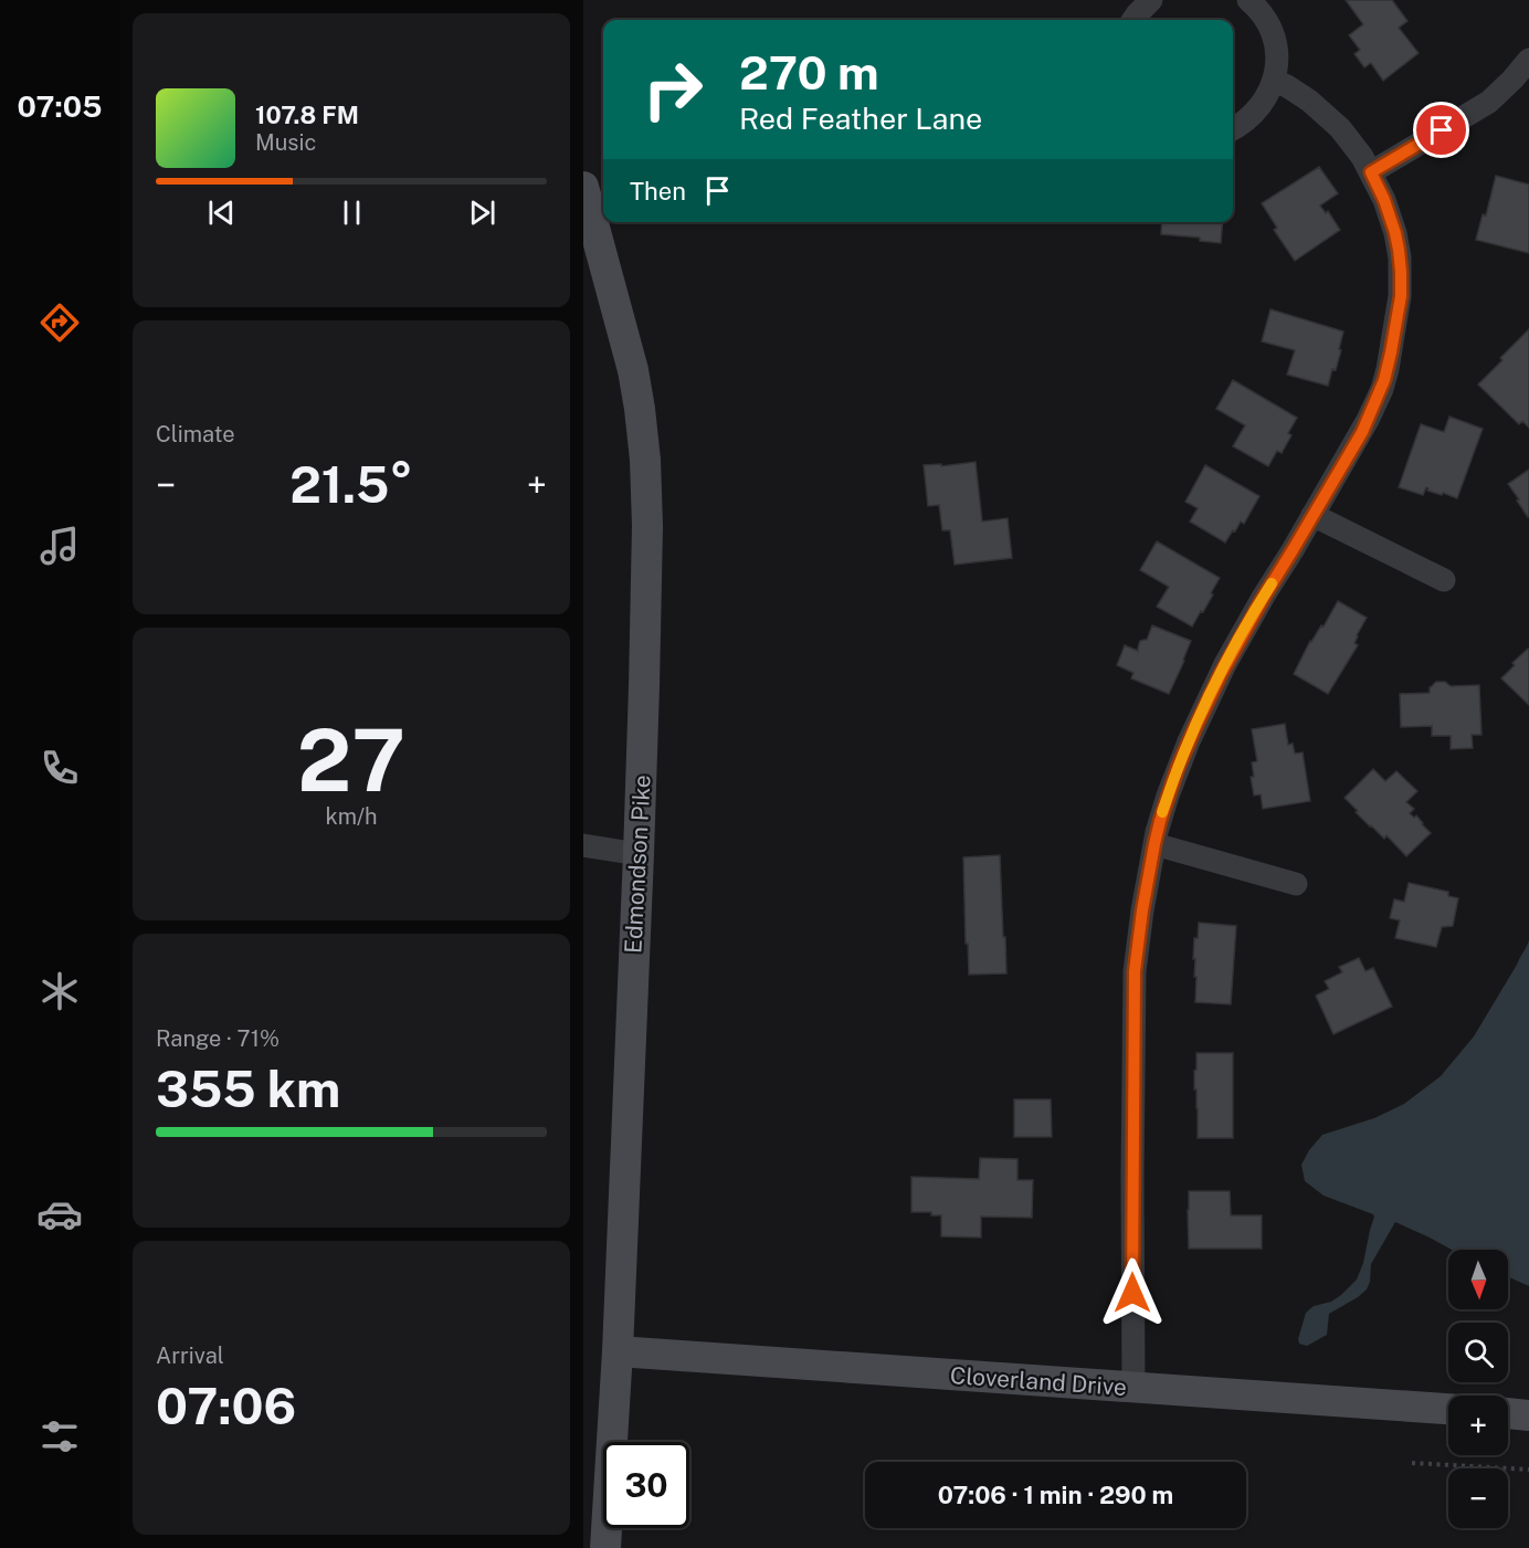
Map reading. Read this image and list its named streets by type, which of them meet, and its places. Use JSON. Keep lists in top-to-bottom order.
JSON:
{
  "streets": {
    "main road": ["Edmondson Pike", "Cloverland Drive"]
  },
  "crossings": [
    ["Edmondson Pike", "Cloverland Drive"]
  ],
  "north": "bottom",
  "page": {
    "tabs": "07:05",
    "turn": ["270 m", "Red Feather Lane"],
    "song": ["107.8 FM", "Music"],
    "then": "Then",
    "tile": [
      "Climate",
      ["27", "km/h"],
      ["Range · 71%", "355 km"],
      ["Arrival", "07:06"]
    ],
    "heat": ["−", "21.5°", "+"],
    "map_buttons": ["+", "−"],
    "limit": "30",
    "trip": "07:06 · 1 min · 290 m"
  }
}
